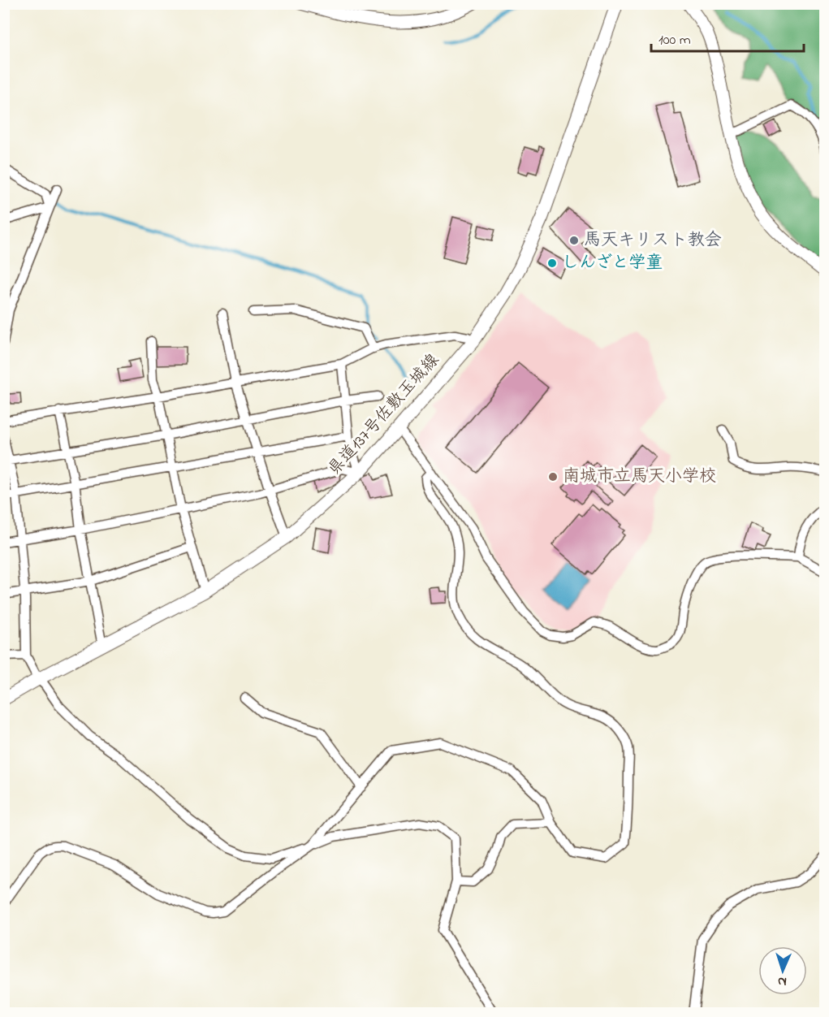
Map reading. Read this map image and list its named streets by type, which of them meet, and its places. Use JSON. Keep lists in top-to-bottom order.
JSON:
{
  "streets": {
    "main road": ["県道137号佐敷玉城線"]
  },
  "places": ["馬天キリスト教会", "しんざと学童", "南城市立馬天小学校"],
  "scale_bar": "100 m",
  "north": "bottom"
}
